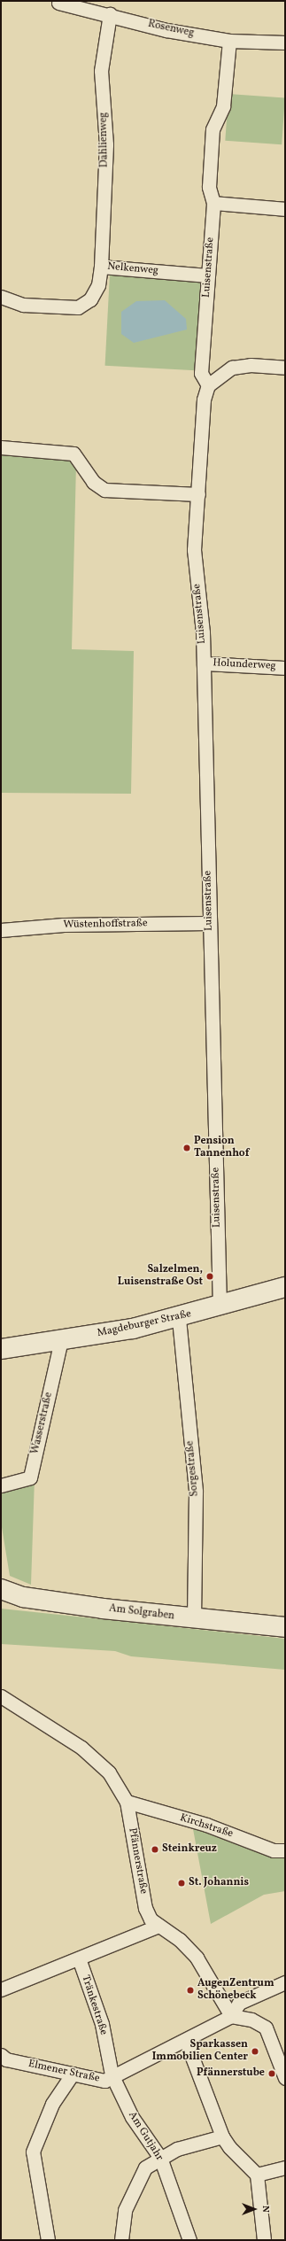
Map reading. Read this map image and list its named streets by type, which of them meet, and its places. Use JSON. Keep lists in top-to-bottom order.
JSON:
{
  "streets": {
    "street": [
      "Rosenweg",
      "Dahlienweg",
      "Luisenstraße",
      "Nelkenweg",
      "Holunderweg",
      "Wüstenhoffstraße",
      "Magdeburger Straße",
      "Wasserstraße",
      "Sorgestraße",
      "Am Solgraben",
      "Kirchstraße",
      "Pfännerstraße",
      "Tränkestraße",
      "Elmener Straße",
      "Am Gutjahr"
    ]
  },
  "crossings": [
    ["Rosenweg", "Dahlienweg"],
    ["Rosenweg", "Luisenstraße"],
    ["Dahlienweg", "Nelkenweg"],
    ["Luisenstraße", "Nelkenweg"],
    ["Luisenstraße", "Holunderweg"],
    ["Luisenstraße", "Wüstenhoffstraße"],
    ["Luisenstraße", "Magdeburger Straße"],
    ["Magdeburger Straße", "Wasserstraße"],
    ["Magdeburger Straße", "Sorgestraße"],
    ["Sorgestraße", "Am Solgraben"],
    ["Kirchstraße", "Pfännerstraße"],
    ["Pfännerstraße", "Elmener Straße"],
    ["Tränkestraße", "Elmener Straße"],
    ["Tränkestraße", "Am Gutjahr"],
    ["Elmener Straße", "Am Gutjahr"]
  ],
  "places": [
    "Pension Tannenhof",
    "Salzelmen, Luisenstraße Ost",
    "Steinkreuz",
    "St. Johannis",
    "AugenZentrum Schönebeck",
    "Sparkassen Immobilien Center",
    "Pfännerstube"
  ],
  "north": "right"
}
